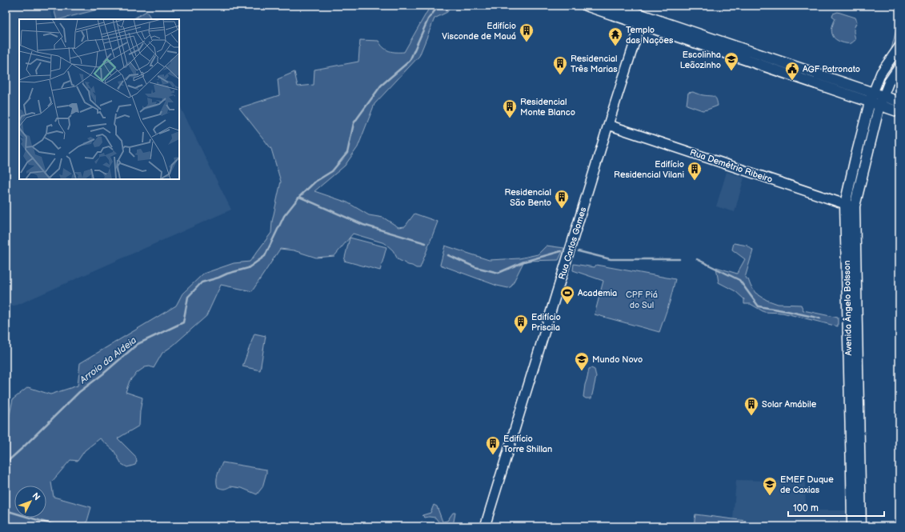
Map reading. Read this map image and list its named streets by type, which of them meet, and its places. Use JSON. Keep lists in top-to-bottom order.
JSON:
{
  "streets": {
    "main road": ["Avenida Ângelo Bolsson"],
    "street": ["Rua Demétrio Ribeiro", "Rua Carlos Gomes"]
  },
  "crossings": [
    ["Rua Demétrio Ribeiro", "Rua Carlos Gomes"],
    ["Rua Demétrio Ribeiro", "Avenida Ângelo Bolsson"]
  ],
  "water": ["Arroio da Aldeia"],
  "parks": ["CPF Piá do Sul"],
  "places": {
    "building": [
      "Edifício Visconde de Mauá",
      "Residencial Três Marias",
      "Residencial Monte Blanco",
      "Edifício Residencial Vilani",
      "Residencial São Bento",
      "Edifício Priscila",
      "Solar Amábile",
      "Edifício Torre Shillan"
    ],
    "temple": ["Templo das Nações"],
    "school or university": ["Escolinha Leãozinho", "Mundo Novo", "EMEF Duque de Caxias"],
    "public building": ["AGF Patronato"],
    "sports": ["Academia"]
  },
  "scale_bar": "100 m",
  "north": "top right"
}
